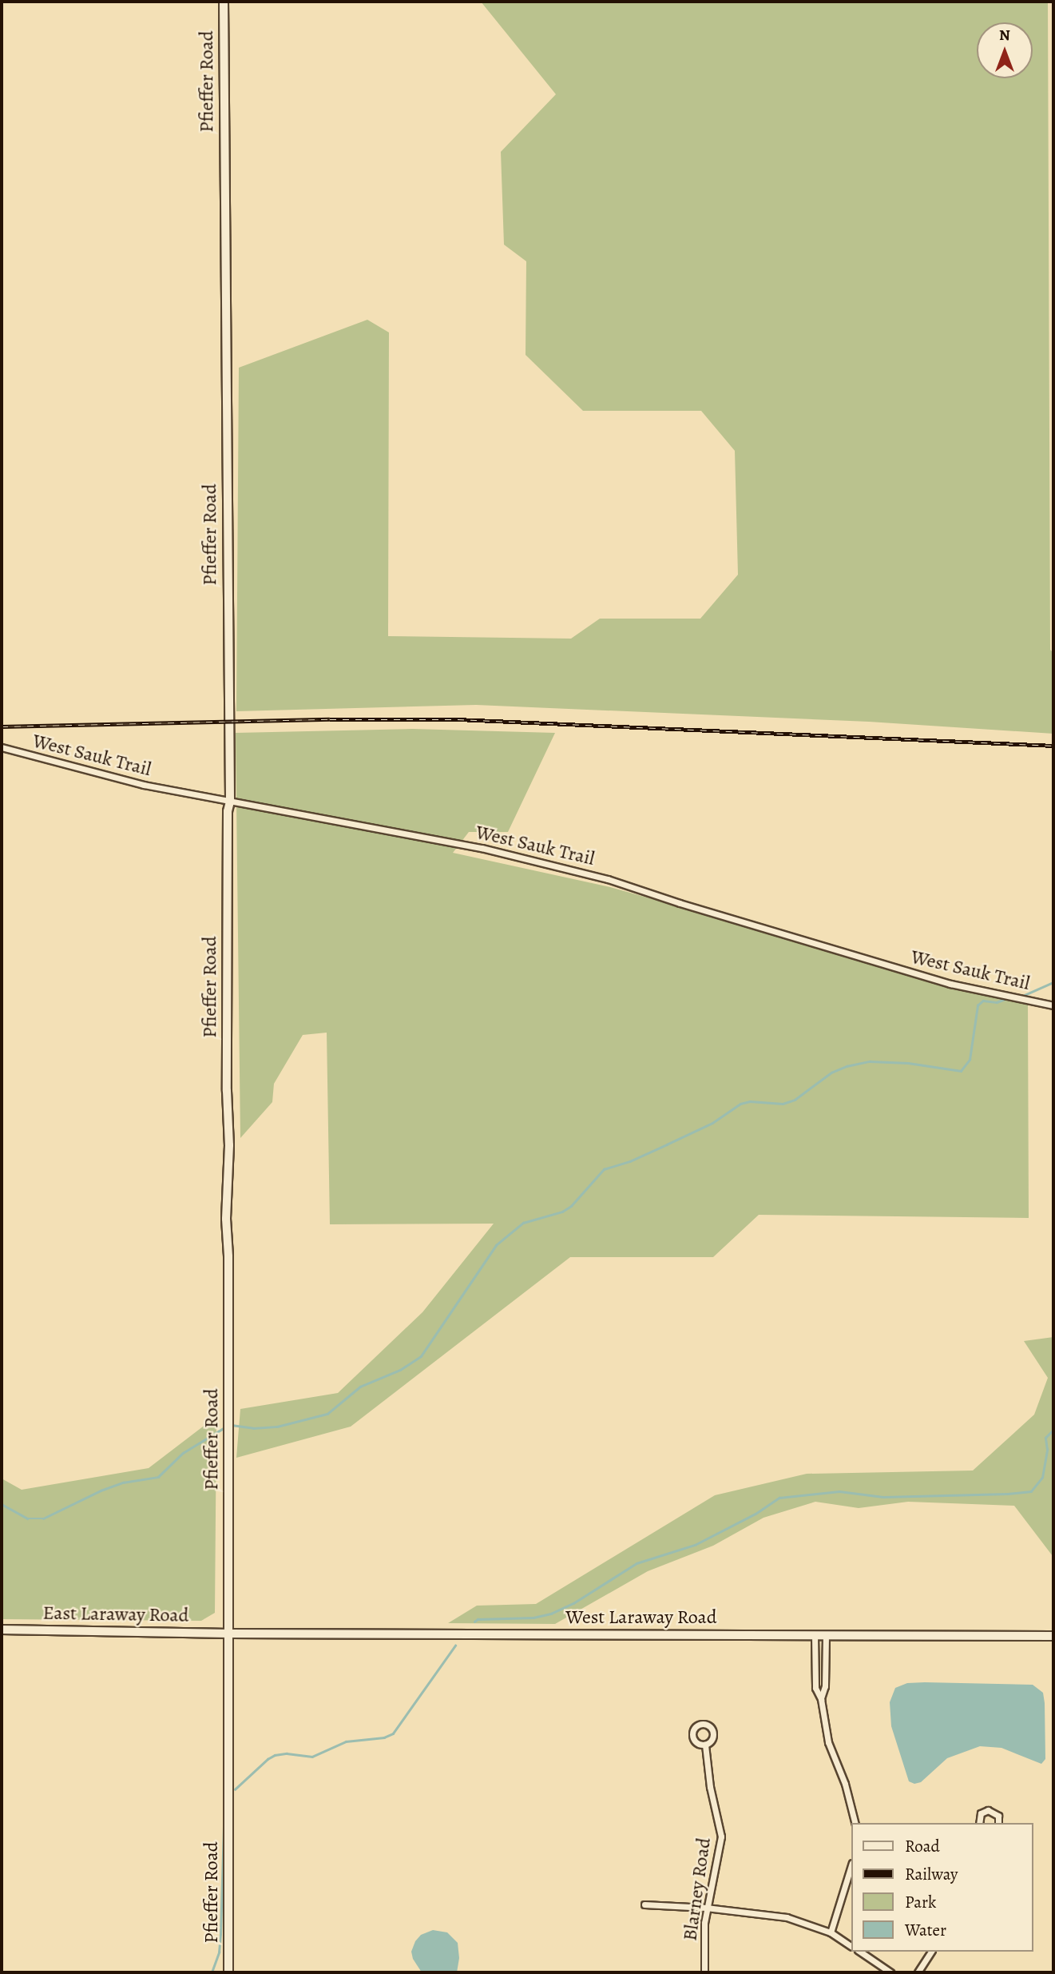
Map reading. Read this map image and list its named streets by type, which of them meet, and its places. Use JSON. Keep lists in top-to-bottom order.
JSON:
{
  "streets": {
    "street": [
      "Pfieffer Road",
      "West Sauk Trail",
      "East Laraway Road",
      "West Laraway Road",
      "Blarney Road"
    ]
  },
  "crossings": [
    ["Pfieffer Road", "West Sauk Trail"],
    ["Pfieffer Road", "East Laraway Road"],
    ["Pfieffer Road", "West Laraway Road"],
    ["East Laraway Road", "West Laraway Road"]
  ],
  "legend": [
    "Road",
    "Railway",
    "Park",
    "Water"
  ],
  "north": "top"
}
